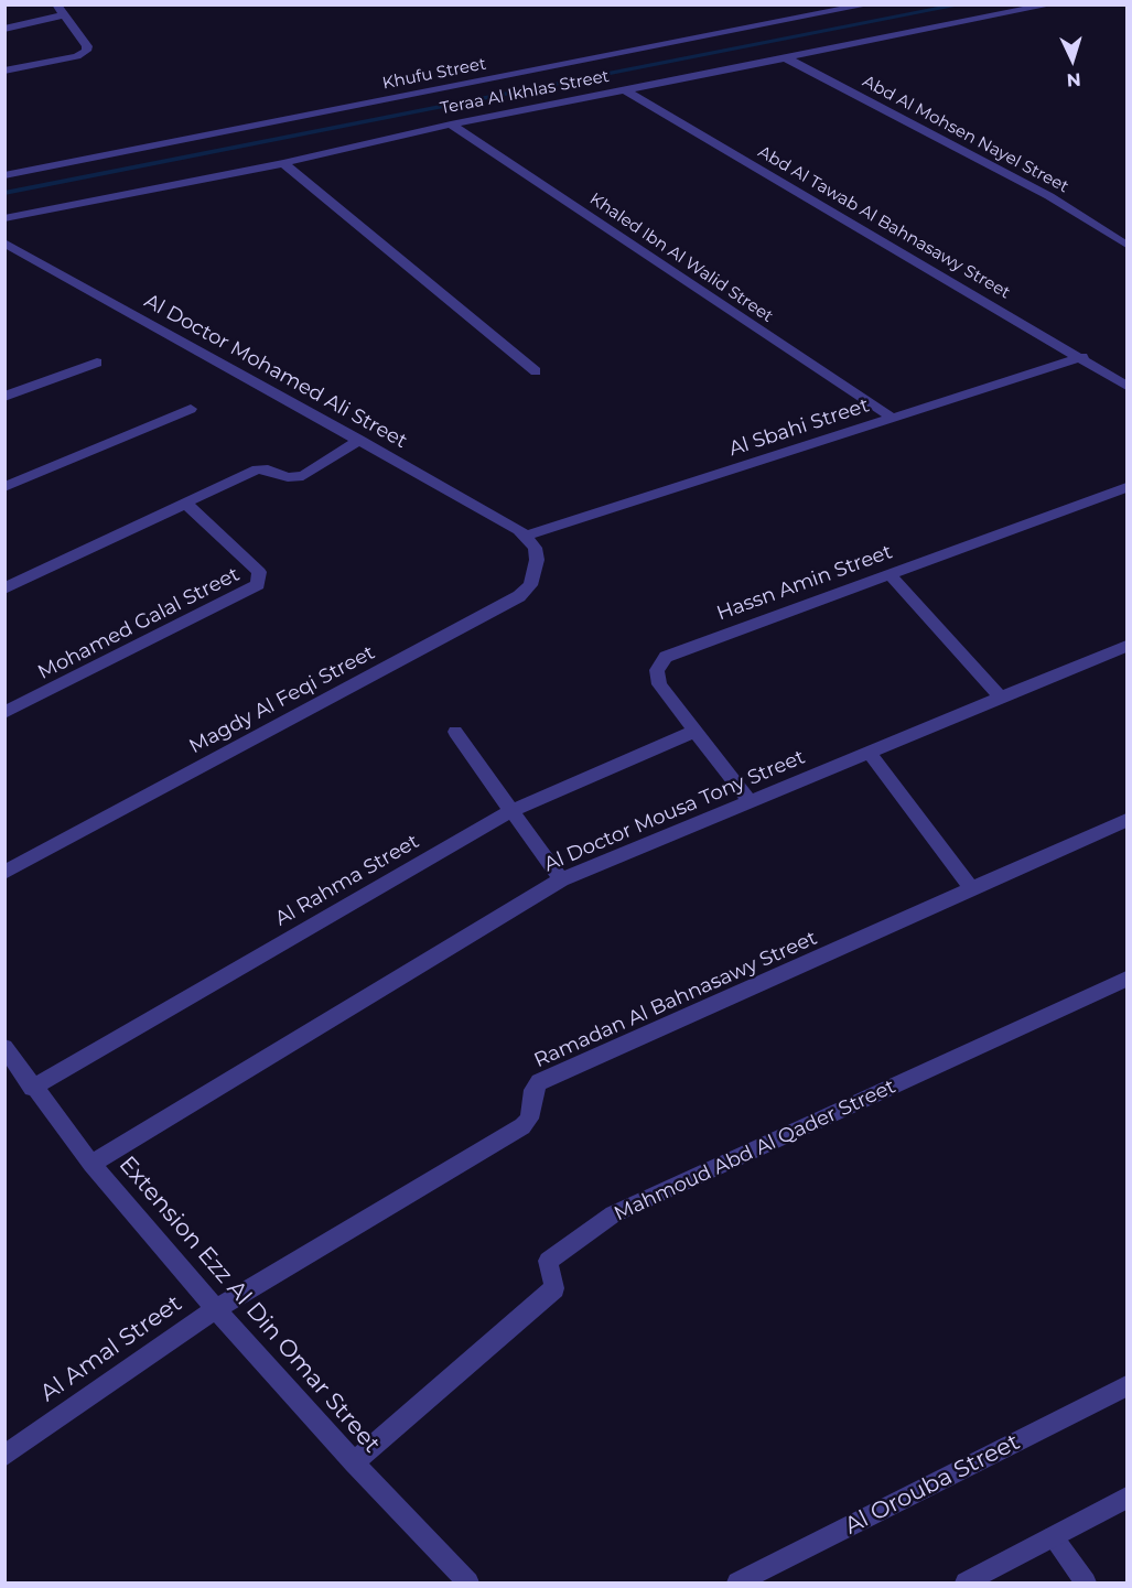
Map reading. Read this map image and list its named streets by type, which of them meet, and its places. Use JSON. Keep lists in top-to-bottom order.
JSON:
{
  "streets": {
    "street": [
      "Khufu Street",
      "Teraa Al Ikhlas Street",
      "Abd Al Mohsen Nayel Street",
      "Abd Al Tawab Al Bahnasawy Street",
      "Khaled Ibn Al Walid Street",
      "Al Doctor Mohamed Ali Street",
      "Al Sbahi Street",
      "Hassn Amin Street",
      "Mohamed Galal Street",
      "Magdy Al Feqi Street",
      "Al Doctor Mousa Tony Street",
      "Al Rahma Street",
      "Ramadan Al Bahnasawy Street",
      "Mahmoud Abd Al Qader Street",
      "Extension Ezz Al Din Omar Street",
      "Al Amal Street",
      "Al Orouba Street"
    ]
  },
  "crossings": [
    ["Teraa Al Ikhlas Street", "Abd Al Mohsen Nayel Street"],
    ["Teraa Al Ikhlas Street", "Abd Al Tawab Al Bahnasawy Street"],
    ["Teraa Al Ikhlas Street", "Khaled Ibn Al Walid Street"],
    ["Abd Al Tawab Al Bahnasawy Street", "Al Sbahi Street"],
    ["Khaled Ibn Al Walid Street", "Al Sbahi Street"],
    ["Al Doctor Mohamed Ali Street", "Al Sbahi Street"],
    ["Al Doctor Mohamed Ali Street", "Magdy Al Feqi Street"],
    ["Al Sbahi Street", "Magdy Al Feqi Street"],
    ["Hassn Amin Street", "Al Doctor Mousa Tony Street"],
    ["Hassn Amin Street", "Al Rahma Street"],
    ["Al Doctor Mousa Tony Street", "Extension Ezz Al Din Omar Street"],
    ["Al Rahma Street", "Extension Ezz Al Din Omar Street"],
    ["Ramadan Al Bahnasawy Street", "Extension Ezz Al Din Omar Street"],
    ["Ramadan Al Bahnasawy Street", "Al Amal Street"],
    ["Mahmoud Abd Al Qader Street", "Extension Ezz Al Din Omar Street"],
    ["Extension Ezz Al Din Omar Street", "Al Amal Street"]
  ],
  "north": "bottom"
}
